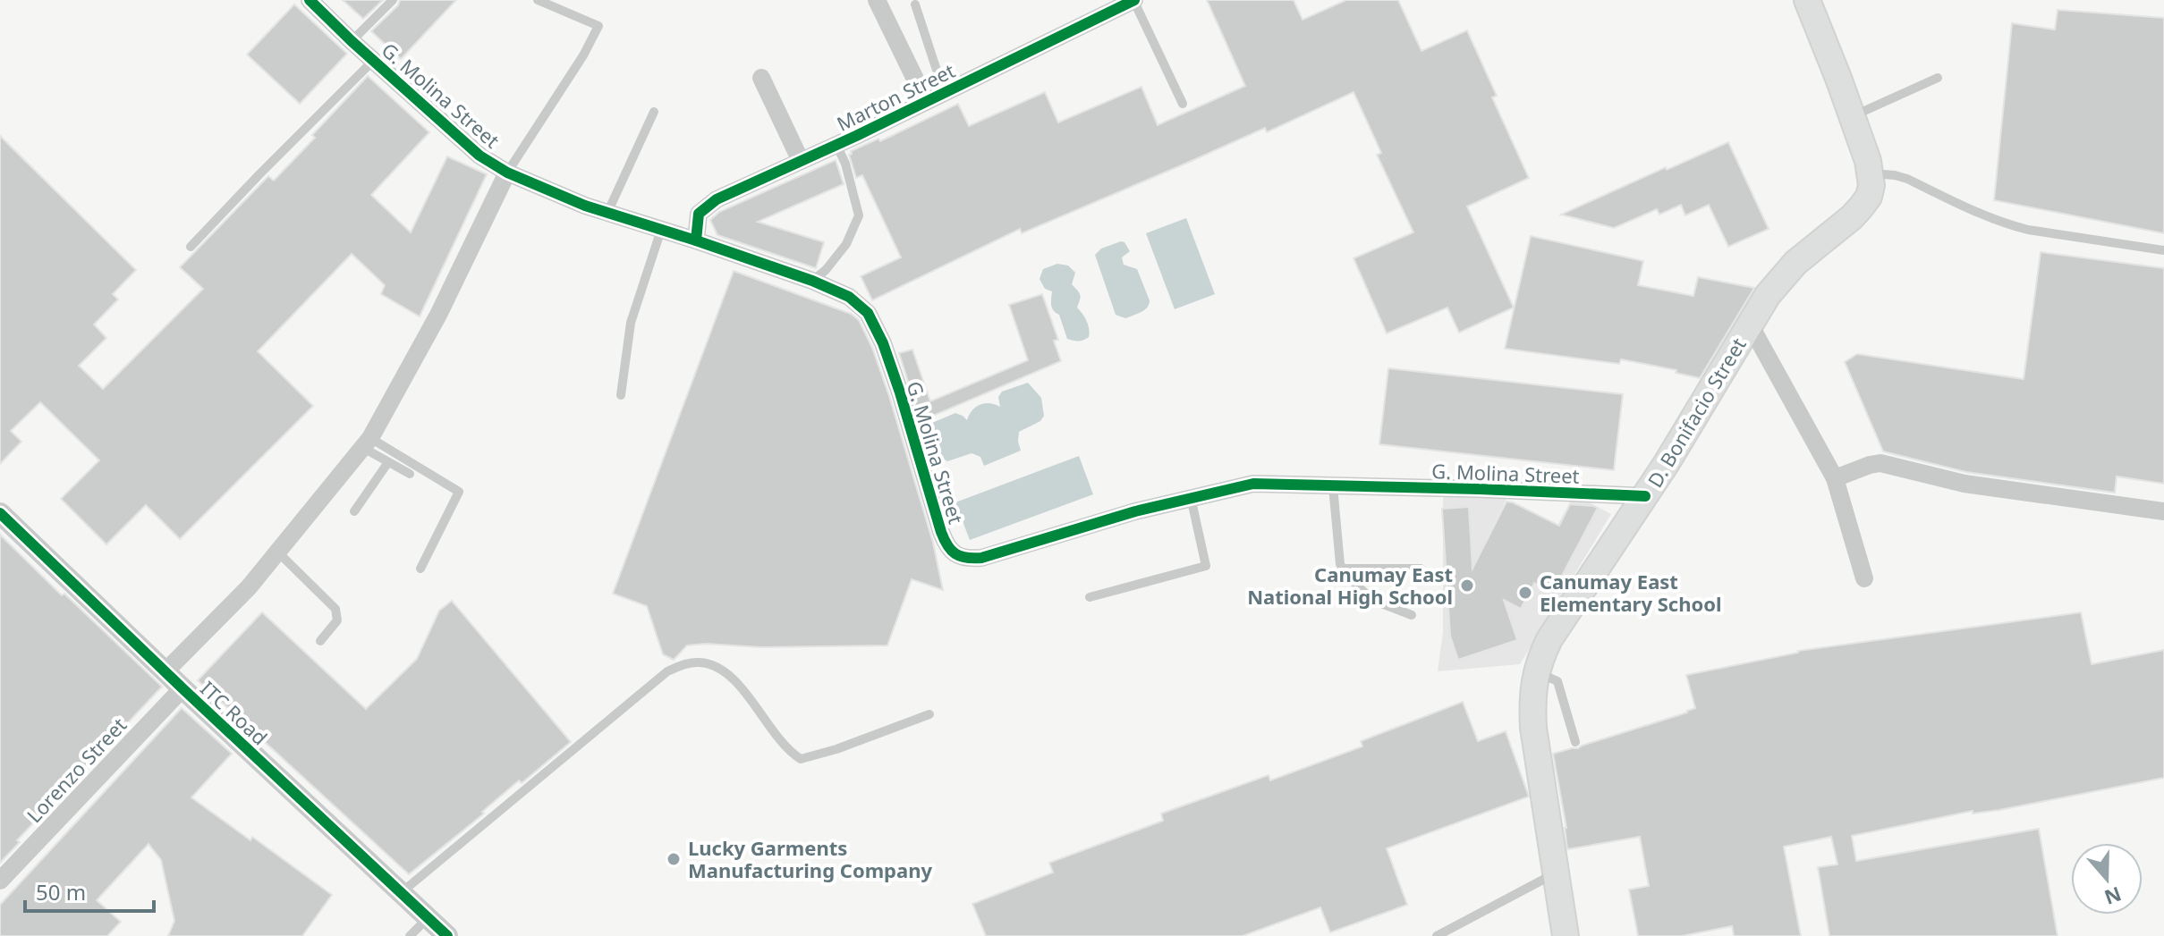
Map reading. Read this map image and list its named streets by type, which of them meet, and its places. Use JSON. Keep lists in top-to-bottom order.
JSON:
{
  "streets": {
    "main road": ["D. Bonifacio Street"],
    "street": [
      "G. Molina Street",
      "Marton Street",
      "ITC Road",
      "Lorenzo Street"
    ]
  },
  "crossings": [
    ["G. Molina Street", "Marton Street"],
    ["G. Molina Street", "D. Bonifacio Street"],
    ["G. Molina Street", "ITC Road"],
    ["ITC Road", "Lorenzo Street"]
  ],
  "places": ["Canumay East National High School", "Canumay East Elementary School", "Lucky Garments Manufacturing Company"],
  "scale_bar": "50 m",
  "north": "bottom"
}
